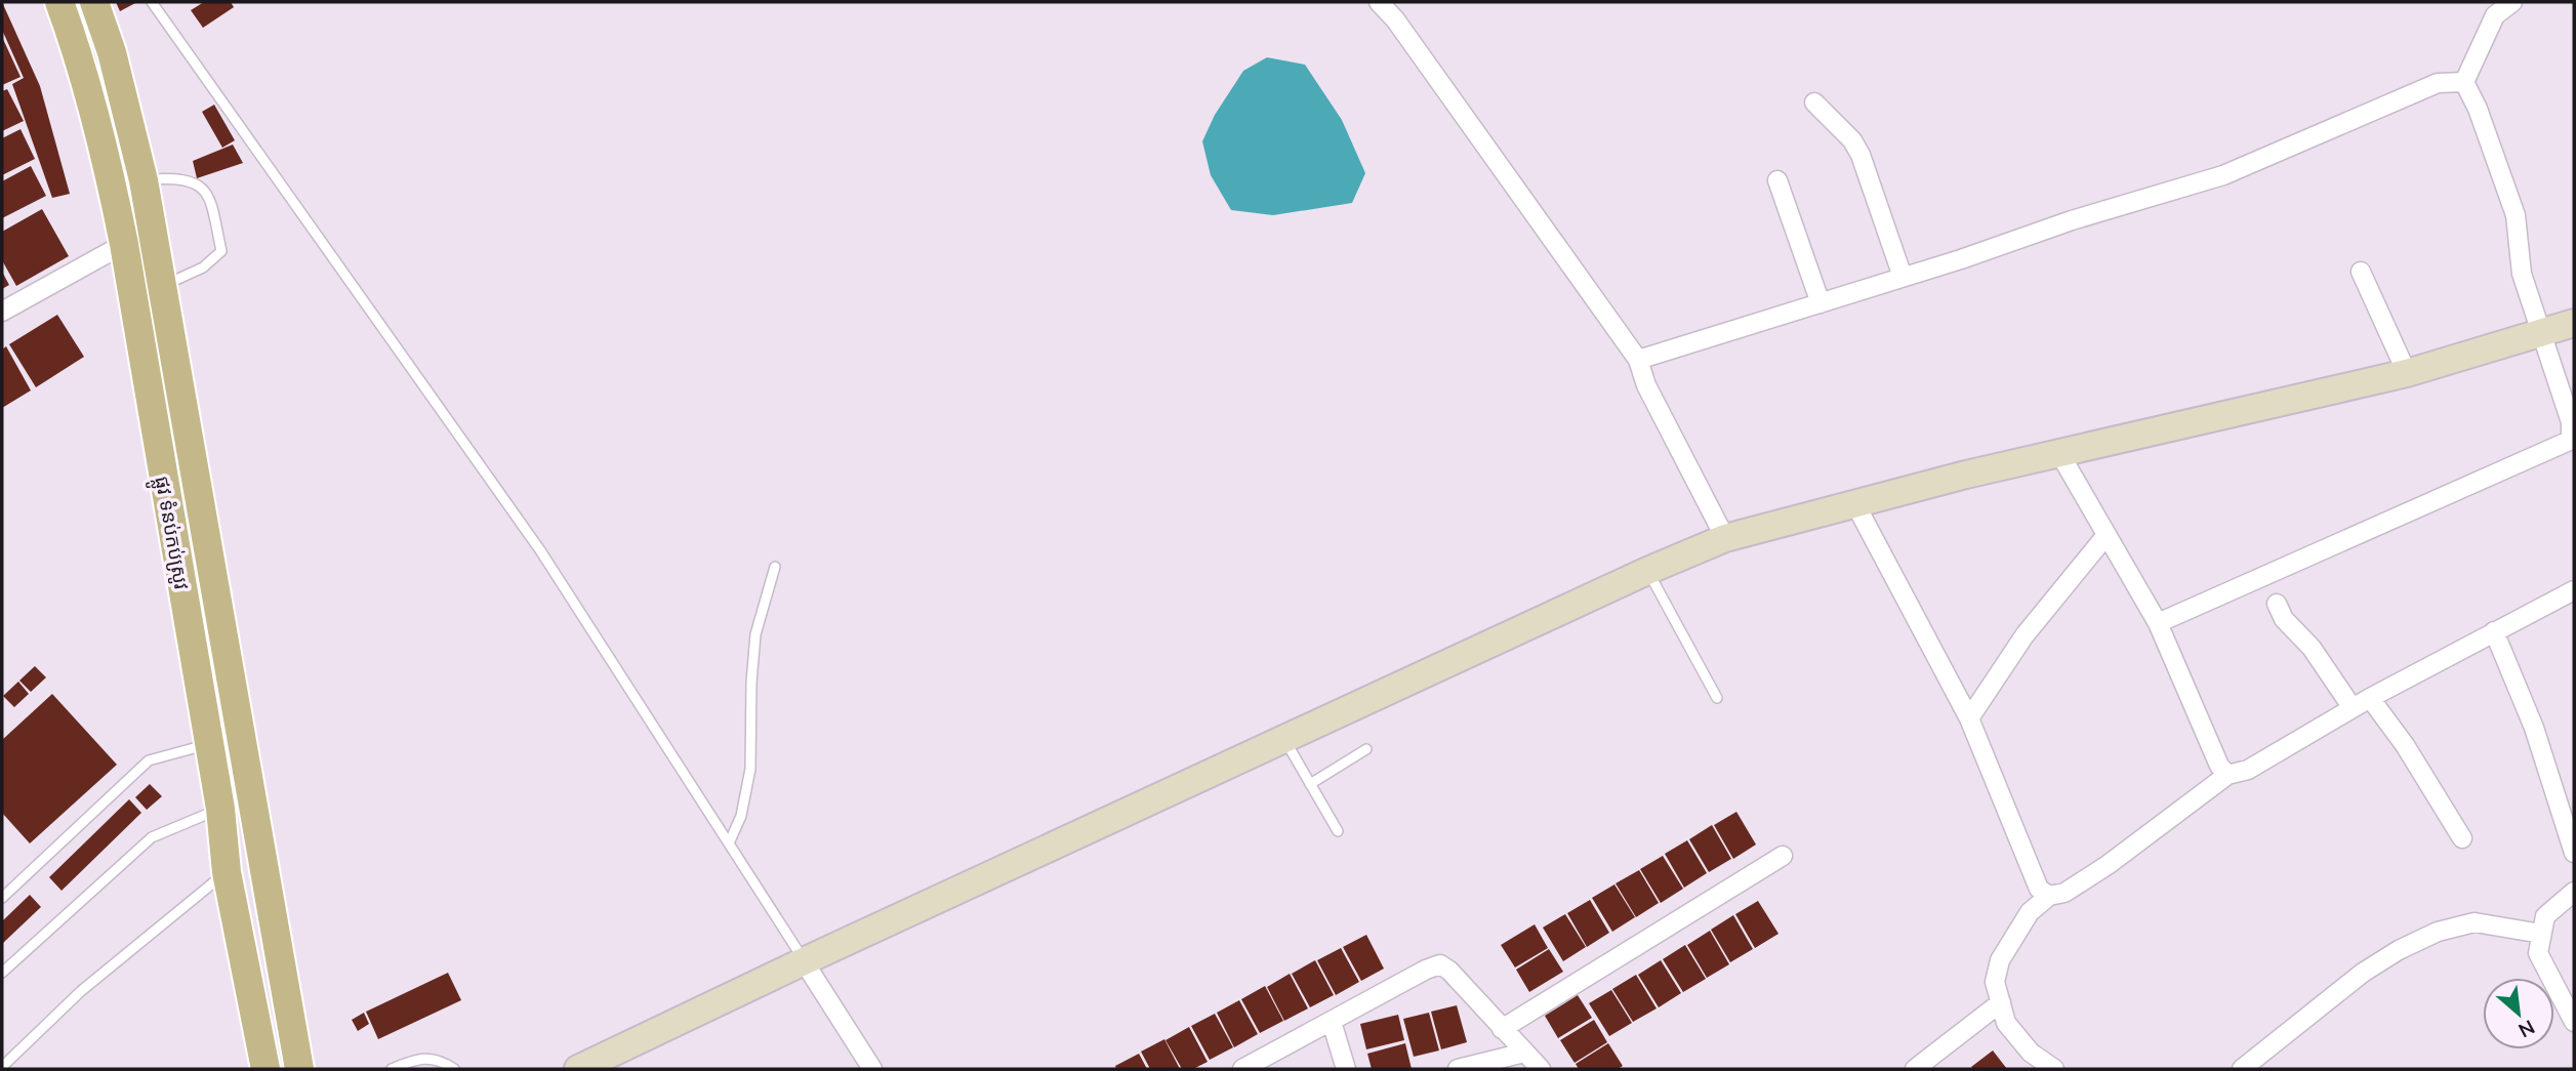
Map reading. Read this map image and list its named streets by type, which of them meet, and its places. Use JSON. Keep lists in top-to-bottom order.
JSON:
{
  "streets": {
    "main road": ["ផ្លូវ ទំនប់កប់ស្រូវ"]
  },
  "north": "bottom right"
}
